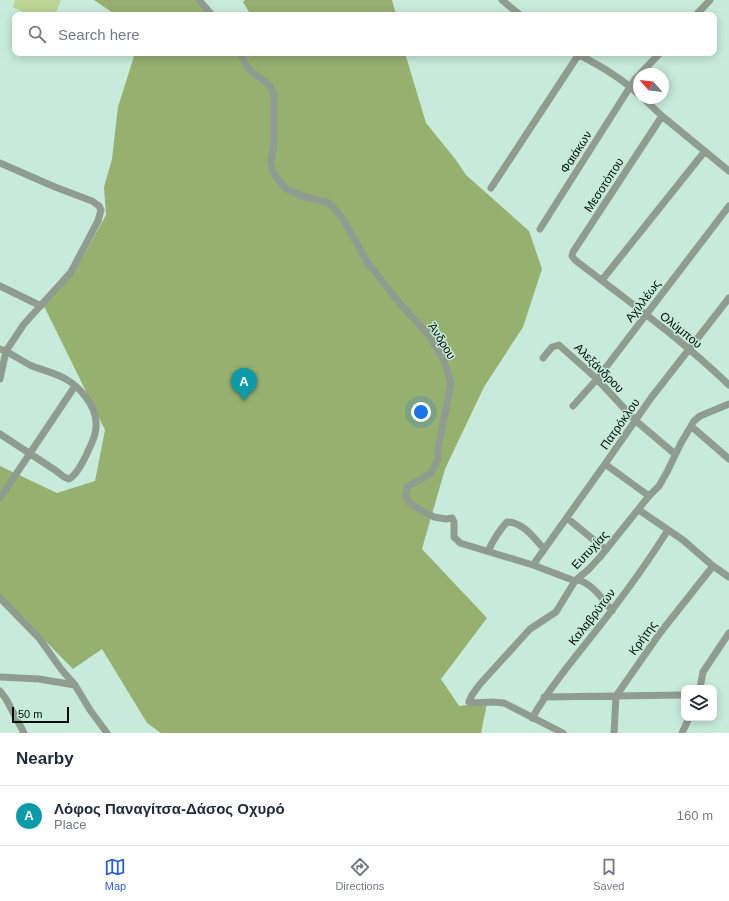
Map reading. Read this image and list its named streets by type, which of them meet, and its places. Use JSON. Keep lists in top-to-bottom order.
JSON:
{
  "streets": {
    "street": [
      "Φαιάκων",
      "Μεσοτόπου",
      "Αχιλλέως",
      "Ολύμπου",
      "Άνδρου",
      "Αλεξάνδρου",
      "Πατρόκλου",
      "Ευτυχίας",
      "Καλαβρύτων",
      "Κρήτης"
    ]
  },
  "crossings": [
    ["Μεσοτόπου", "Ολύμπου"],
    ["Αχιλλέως", "Ολύμπου"],
    ["Αχιλλέως", "Αλεξάνδρου"],
    ["Ολύμπου", "Πατρόκλου"],
    ["Άνδρου", "Πατρόκλου"],
    ["Άνδρου", "Ευτυχίας"],
    ["Άνδρου", "Καλαβρύτων"],
    ["Αλεξάνδρου", "Πατρόκλου"],
    ["Αλεξάνδρου", "Ευτυχίας"],
    ["Ευτυχίας", "Καλαβρύτων"]
  ],
  "scale_bar": "50 m",
  "north": "top left",
  "page": {
    "search": "Search here",
    "pins": "A",
    "scale": "50 m",
    "heading": "Nearby",
    "list": [
      {
        "mark": "A",
        "name": "Λόφος Παναγίτσα-Δάσος Οχυρό",
        "note": "Place",
        "value": "160 m"
      }
    ],
    "nav": ["Map", "Directions", "Saved"]
  }
}
